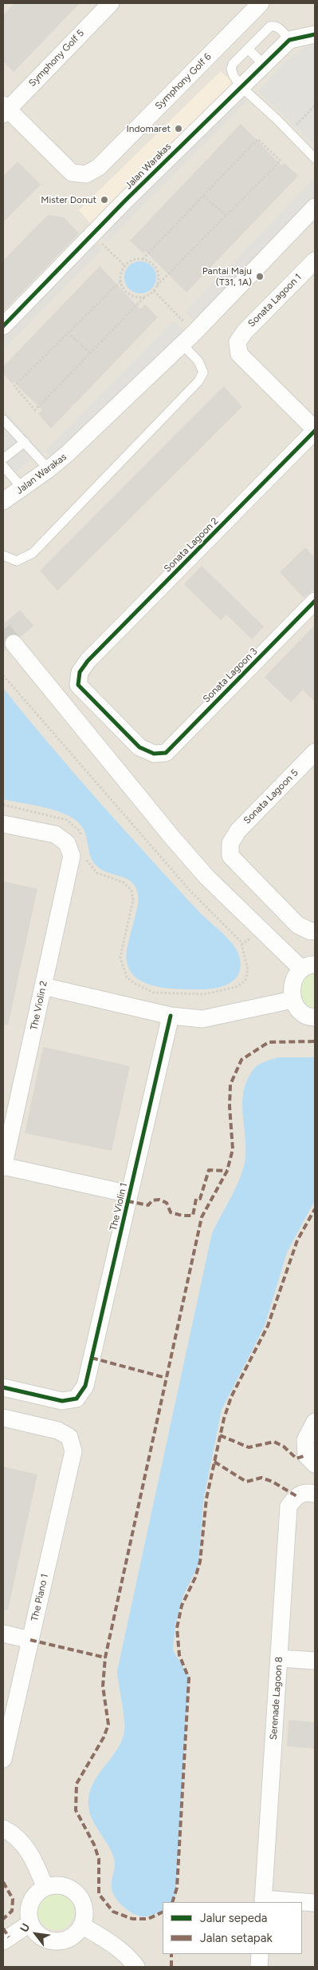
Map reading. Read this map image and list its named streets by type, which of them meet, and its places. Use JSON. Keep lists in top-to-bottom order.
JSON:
{
  "streets": {
    "street": [
      "Symphony Golf 5",
      "Symphony Golf 6",
      "Jalan Warakas",
      "Sonata Lagoon 1",
      "Sonata Lagoon 2",
      "Sonata Lagoon 3",
      "Sonata Lagoon 5",
      "The Violin 2",
      "The Violin 1",
      "The Piano 1",
      "Serenade Lagoon 8"
    ]
  },
  "crossings": [
    ["Symphony Golf 5", "Symphony Golf 6"],
    ["Sonata Lagoon 1", "Sonata Lagoon 2"],
    ["Sonata Lagoon 2", "Sonata Lagoon 3"]
  ],
  "places": ["Indomaret", "Mister Donut", "Pantai Maju (T31, 1A)"],
  "legend": ["Jalur sepeda", "Jalan setapak"],
  "north": "top left"
}
